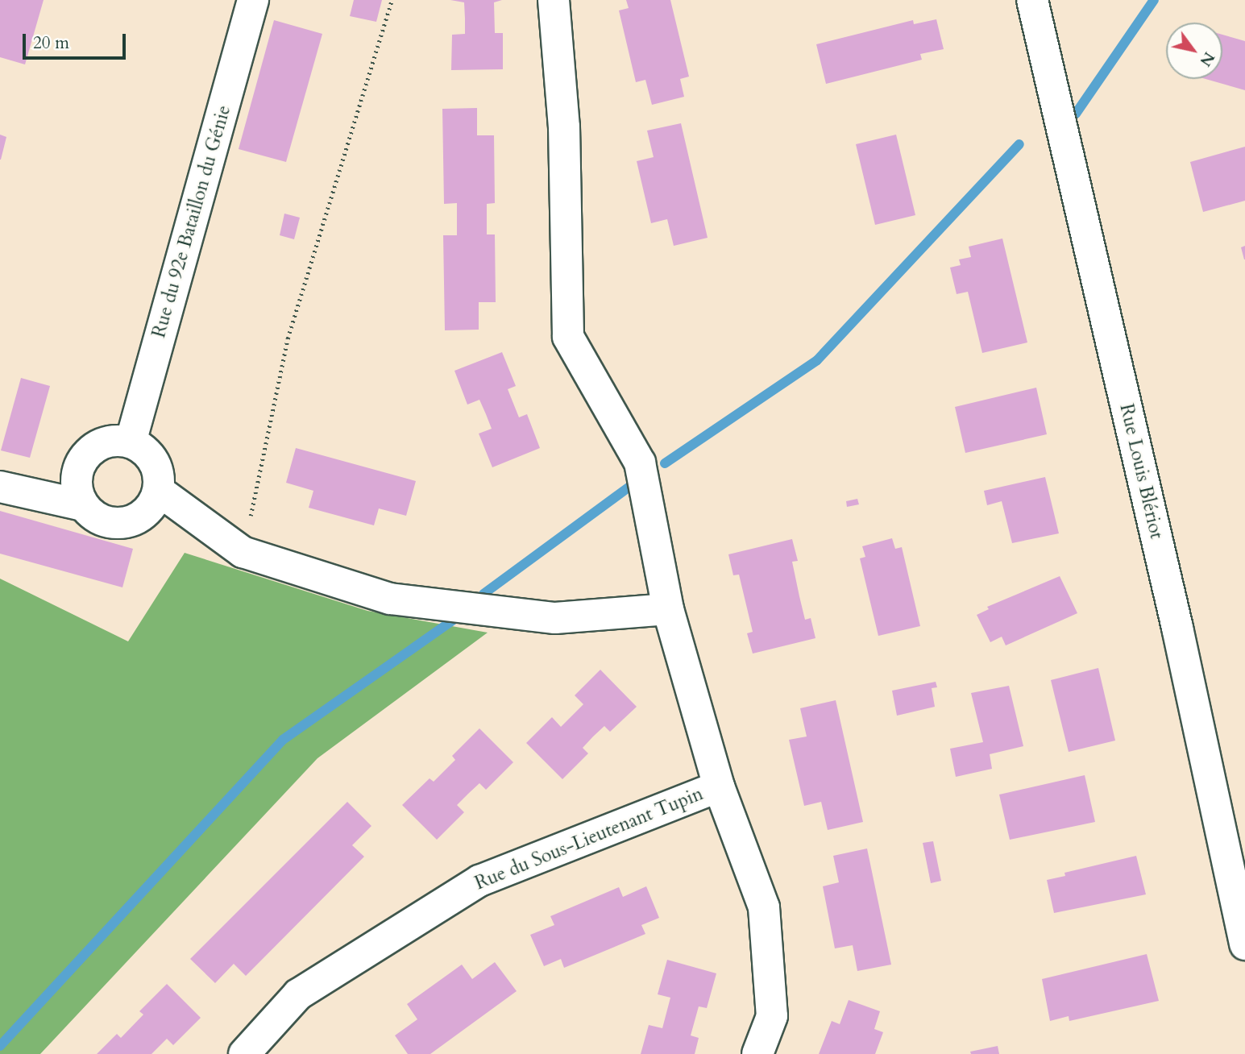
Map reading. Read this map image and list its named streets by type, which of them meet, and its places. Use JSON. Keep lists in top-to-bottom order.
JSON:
{
  "streets": {
    "street": ["Rue du 92e Bataillon du Génie", "Rue Louis Blériot", "Rue du Sous-Lieutenant Tupin"]
  },
  "scale_bar": "20 m",
  "north": "bottom right"
}
